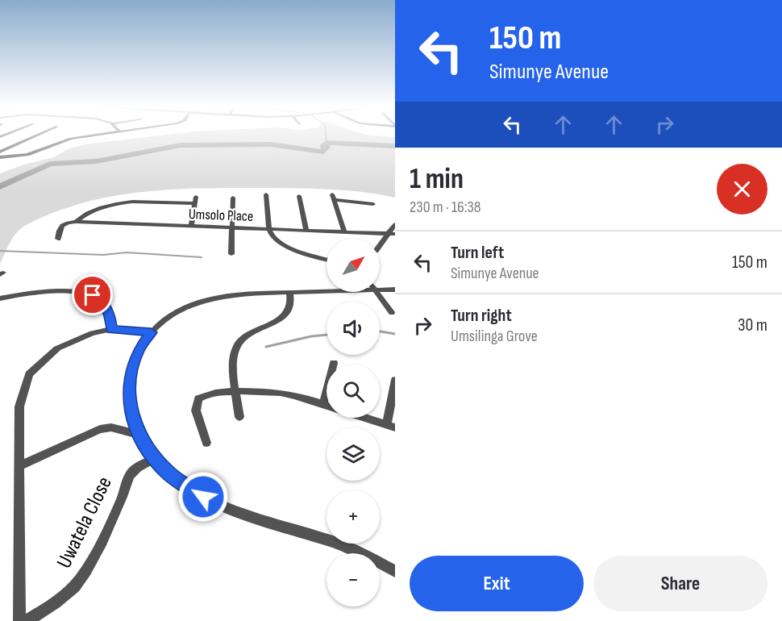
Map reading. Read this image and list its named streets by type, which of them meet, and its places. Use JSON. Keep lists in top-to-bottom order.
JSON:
{
  "streets": {
    "street": ["Umsolo Place", "Uwatela Close"]
  },
  "north": "top right",
  "page": {
    "turn": ["150 m", "Simunye Avenue"],
    "heading": ["1 min", "230 m · 16:38"],
    "list": [
      {
        "name": "Turn left",
        "note": "Simunye Avenue",
        "value": "150 m"
      },
      {
        "name": "Turn right",
        "note": "Umsilinga Grove",
        "value": "30 m"
      }
    ],
    "map_buttons": ["+", "−"],
    "buttons": ["Exit", "Share"]
  }
}
